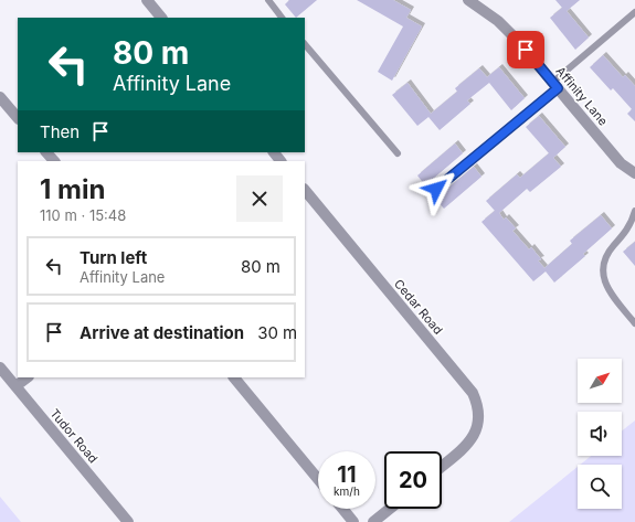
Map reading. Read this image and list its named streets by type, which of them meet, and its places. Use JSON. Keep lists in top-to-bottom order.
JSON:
{
  "streets": {
    "street": ["Affinity Lane", "Cedar Road", "Tudor Road"]
  },
  "north": "top right",
  "page": {
    "turn": ["80 m", "Affinity Lane"],
    "then": "Then",
    "heading": ["1 min", "110 m · 15:48"],
    "list": [
      {
        "name": "Turn left",
        "note": "Affinity Lane",
        "value": "80 m"
      },
      {
        "name": "Arrive at destination",
        "value": "30 m"
      }
    ],
    "speed": "11 km/h",
    "limit": "20"
  }
}
